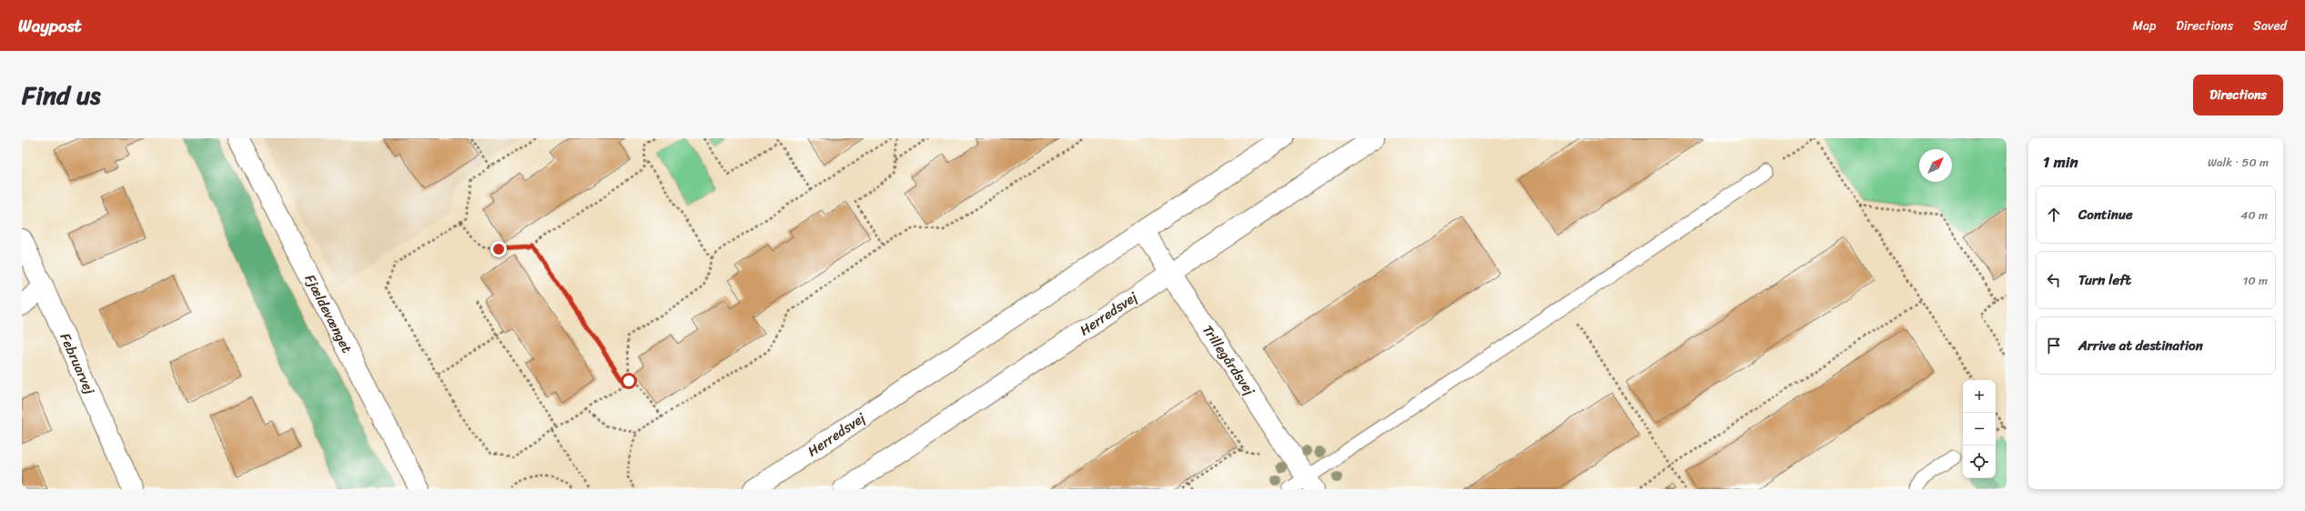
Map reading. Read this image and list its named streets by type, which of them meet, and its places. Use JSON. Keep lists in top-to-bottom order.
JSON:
{
  "streets": {
    "street": [
      "Fjældevænget",
      "Herredsvej",
      "Trillegårdsvej",
      "Februarvej"
    ]
  },
  "crossings": [
    ["Herredsvej", "Trillegårdsvej"]
  ],
  "north": "top right",
  "page": {
    "header": "Waypost",
    "nav": ["Map", "Directions", "Saved"],
    "title": "Find us",
    "buttons": "Directions",
    "heading": ["1 min", "Walk · 50 m"],
    "list": [
      ["Continue", "40 m"],
      ["Turn left", "10 m"],
      "Arrive at destination"
    ],
    "map_buttons": ["+", "−"]
  }
}
